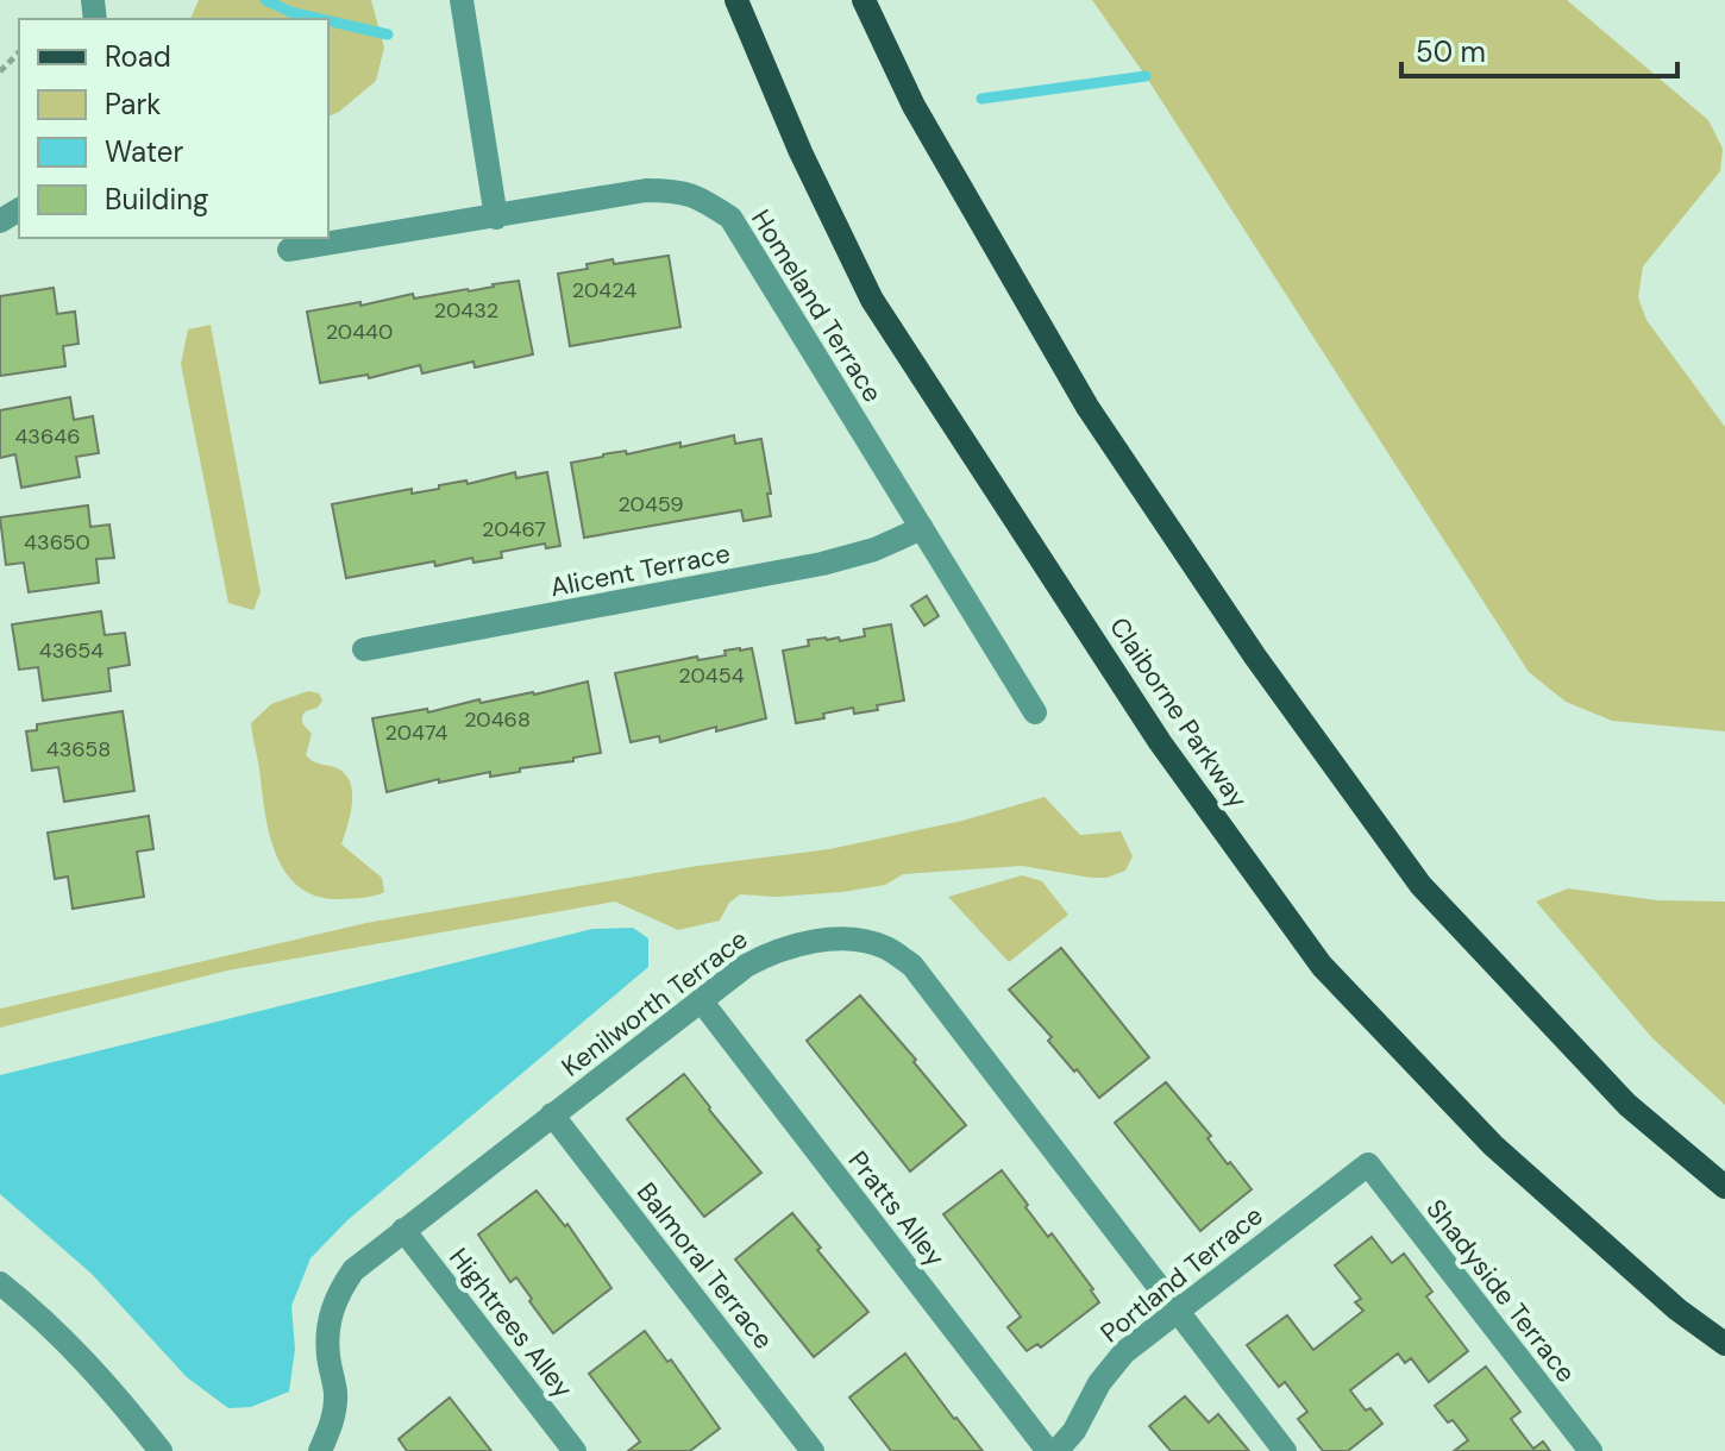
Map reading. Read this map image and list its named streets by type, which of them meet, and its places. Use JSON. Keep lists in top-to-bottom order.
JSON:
{
  "streets": {
    "main road": ["Claiborne Parkway"],
    "street": [
      "Homeland Terrace",
      "Alicent Terrace",
      "Kenilworth Terrace",
      "Pratts Alley",
      "Balmoral Terrace",
      "Portland Terrace",
      "Shadyside Terrace",
      "Hightrees Alley"
    ]
  },
  "crossings": [
    ["Homeland Terrace", "Alicent Terrace"],
    ["Kenilworth Terrace", "Pratts Alley"],
    ["Kenilworth Terrace", "Balmoral Terrace"],
    ["Kenilworth Terrace", "Portland Terrace"],
    ["Kenilworth Terrace", "Hightrees Alley"],
    ["Portland Terrace", "Shadyside Terrace"]
  ],
  "house_numbers": [
    "20424",
    "20432",
    "20440",
    "43646",
    "20459",
    "20467",
    "43650",
    "43654",
    "20454",
    "20468",
    "20474",
    "43658"
  ],
  "legend": [
    "Road",
    "Park",
    "Water",
    "Building"
  ],
  "scale_bar": "50 m"
}
